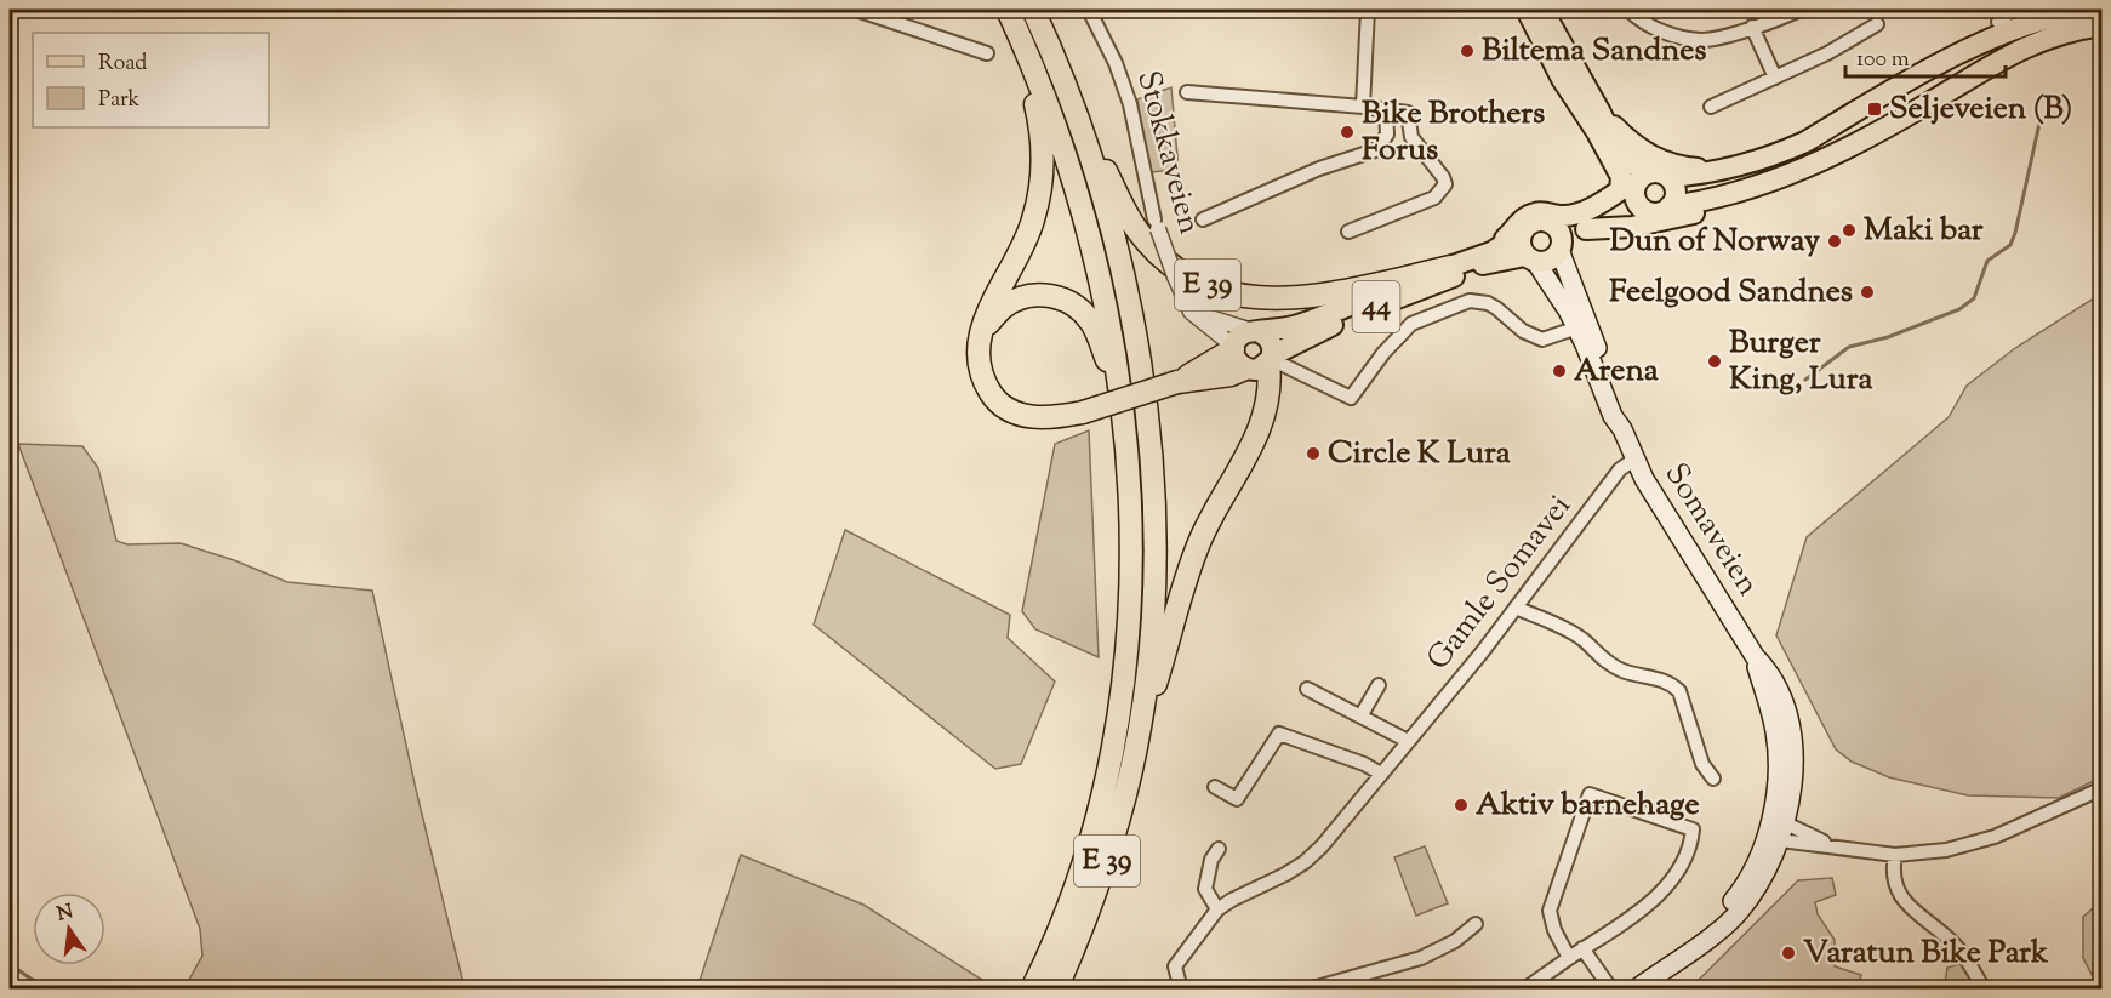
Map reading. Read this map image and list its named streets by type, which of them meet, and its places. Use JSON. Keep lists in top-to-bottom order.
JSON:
{
  "streets": {
    "highway": ["E 39"],
    "main road": ["44", "Somaveien"],
    "street": ["Stokkaveien", "Gamle Somavei"]
  },
  "crossings": [
    ["Stokkaveien", "E 39"],
    ["Stokkaveien", "44"],
    ["E 39", "44"],
    ["44", "Somaveien"],
    ["Somaveien", "Gamle Somavei"]
  ],
  "places": {
    "other": [
      "Biltema Sandnes",
      "Bike Brothers Forus",
      "Maki bar",
      "Dun of Norway",
      "Feelgood Sandnes",
      "Burger King, Lura",
      "Arena",
      "Circle K Lura",
      "Aktiv barnehage",
      "Varatun Bike Park"
    ],
    "transit": ["Seljeveien (B)"]
  },
  "legend": ["Road", "Park"],
  "scale_bar": "100 m",
  "north": "top"
}
